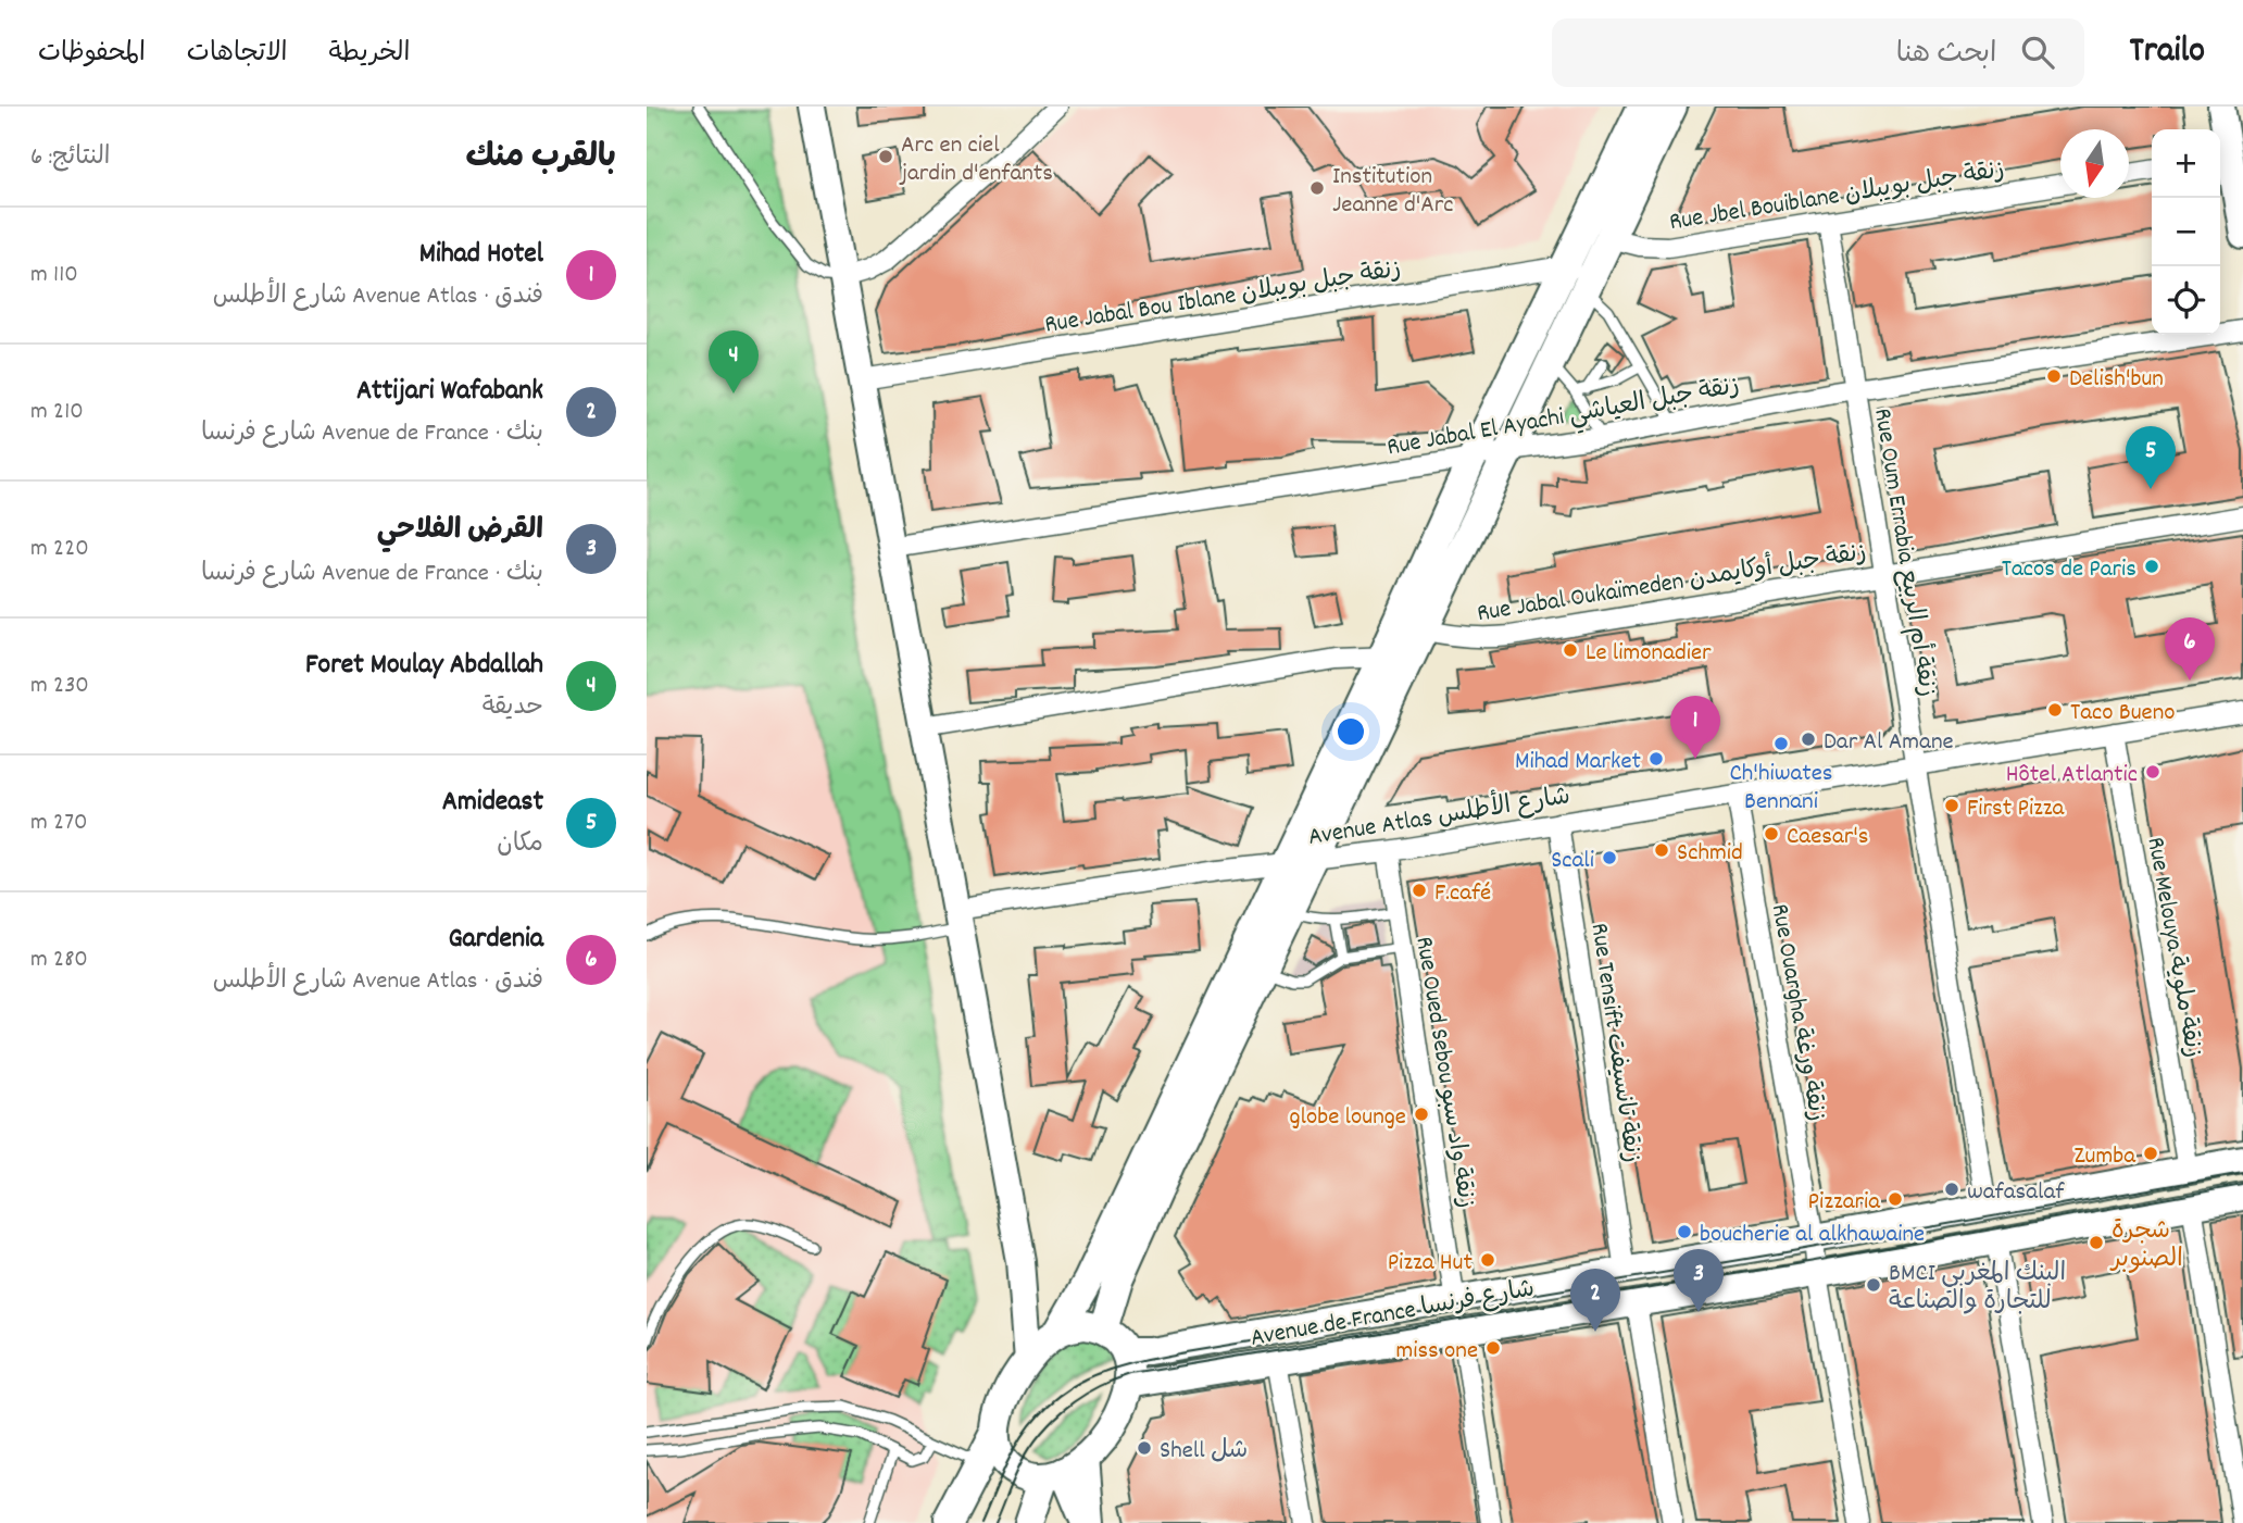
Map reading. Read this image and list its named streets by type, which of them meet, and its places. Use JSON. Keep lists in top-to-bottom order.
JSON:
{
  "streets": {
    "street": [
      "Rue Jbel Bouiblane زنقة جبل بويبلان",
      "Rue Jabal Bou Iblane زنقة جبل بويبلان",
      "Rue Jabal El Ayachi زنقة جبل العياشي",
      "Rue Oum Errabia زنقة أم الربيع",
      "Rue Jabal Oukaïmeden زنقة جبل أوكايمدن",
      "Avenue Atlas شارع الأطلس",
      "Rue Melouya زنقة ملوية",
      "Rue Ouargha زنقة ورغة",
      "Rue Tensift زنقة تانسيفت",
      "Rue Oued Sebou زنقة واد سبو",
      "Avenue de France شارع فرنسا"
    ]
  },
  "crossings": [
    ["Rue Jbel Bouiblane زنقة جبل بويبلان", "Rue Oum Errabia زنقة أم الربيع"],
    ["Rue Jabal El Ayachi زنقة جبل العياشي", "Rue Oum Errabia زنقة أم الربيع"],
    ["Rue Oum Errabia زنقة أم الربيع", "Rue Jabal Oukaïmeden زنقة جبل أوكايمدن"],
    ["Rue Oum Errabia زنقة أم الربيع", "Avenue Atlas شارع الأطلس"],
    ["Rue Oum Errabia زنقة أم الربيع", "Avenue de France شارع فرنسا"],
    ["Avenue Atlas شارع الأطلس", "Rue Melouya زنقة ملوية"],
    ["Avenue Atlas شارع الأطلس", "Rue Ouargha زنقة ورغة"],
    ["Avenue Atlas شارع الأطلس", "Rue Tensift زنقة تانسيفت"],
    ["Avenue Atlas شارع الأطلس", "Rue Oued Sebou زنقة واد سبو"],
    ["Rue Melouya زنقة ملوية", "Avenue de France شارع فرنسا"],
    ["Rue Ouargha زنقة ورغة", "Avenue de France شارع فرنسا"],
    ["Rue Tensift زنقة تانسيفت", "Avenue de France شارع فرنسا"],
    ["Rue Oued Sebou زنقة واد سبو", "Avenue de France شارع فرنسا"]
  ],
  "places": [
    "Arc en ciel jardin d'enfants",
    "Institution Jeanne d'Arc",
    "Delish'bun",
    "Tacos de Paris",
    "Le limonadier",
    "Taco Bueno",
    "Dar Al Amane",
    "Ch'hiwates Bennani",
    "Mihad Market",
    "Hôtel Atlantic",
    "First Pizza",
    "Caesar's",
    "Schmid",
    "Scali",
    "F.café",
    "globe lounge",
    "Zumba",
    "wafasalaf",
    "Pizzaria",
    "boucherie al alkhawaine",
    "شجرة الصنوبر",
    "Pizza Hut",
    "BMCI البنك المغربي للتجارة والصناعة",
    "miss one",
    "Shell شل"
  ],
  "north": "bottom",
  "page": {
    "header": "Trailo",
    "search": "ابحث هنا",
    "nav": ["الخريطة", "الاتجاهات", "المحفوظات"],
    "heading": ["بالقرب منك", "النتائج: 6"],
    "map_buttons": ["+", "−"],
    "list": [
      {
        "mark": "1",
        "name": "Mihad Hotel",
        "note": "فندق · Avenue Atlas شارع الأطلس",
        "value": "110 m"
      },
      {
        "mark": "2",
        "name": "Attijari Wafabank",
        "note": "بنك · Avenue de France شارع فرنسا",
        "value": "210 m"
      },
      {
        "mark": "3",
        "name": "القرض الفلاحي",
        "note": "بنك · Avenue de France شارع فرنسا",
        "value": "220 m"
      },
      {
        "mark": "4",
        "name": "Foret Moulay Abdallah",
        "note": "حديقة",
        "value": "230 m"
      },
      {
        "mark": "5",
        "name": "Amideast",
        "note": "مكان",
        "value": "270 m"
      },
      {
        "mark": "6",
        "name": "Gardenia",
        "note": "فندق · Avenue Atlas شارع الأطلس",
        "value": "280 m"
      }
    ],
    "pins": [
      "4",
      "5",
      "6",
      "1",
      "3",
      "2"
    ]
  }
}
